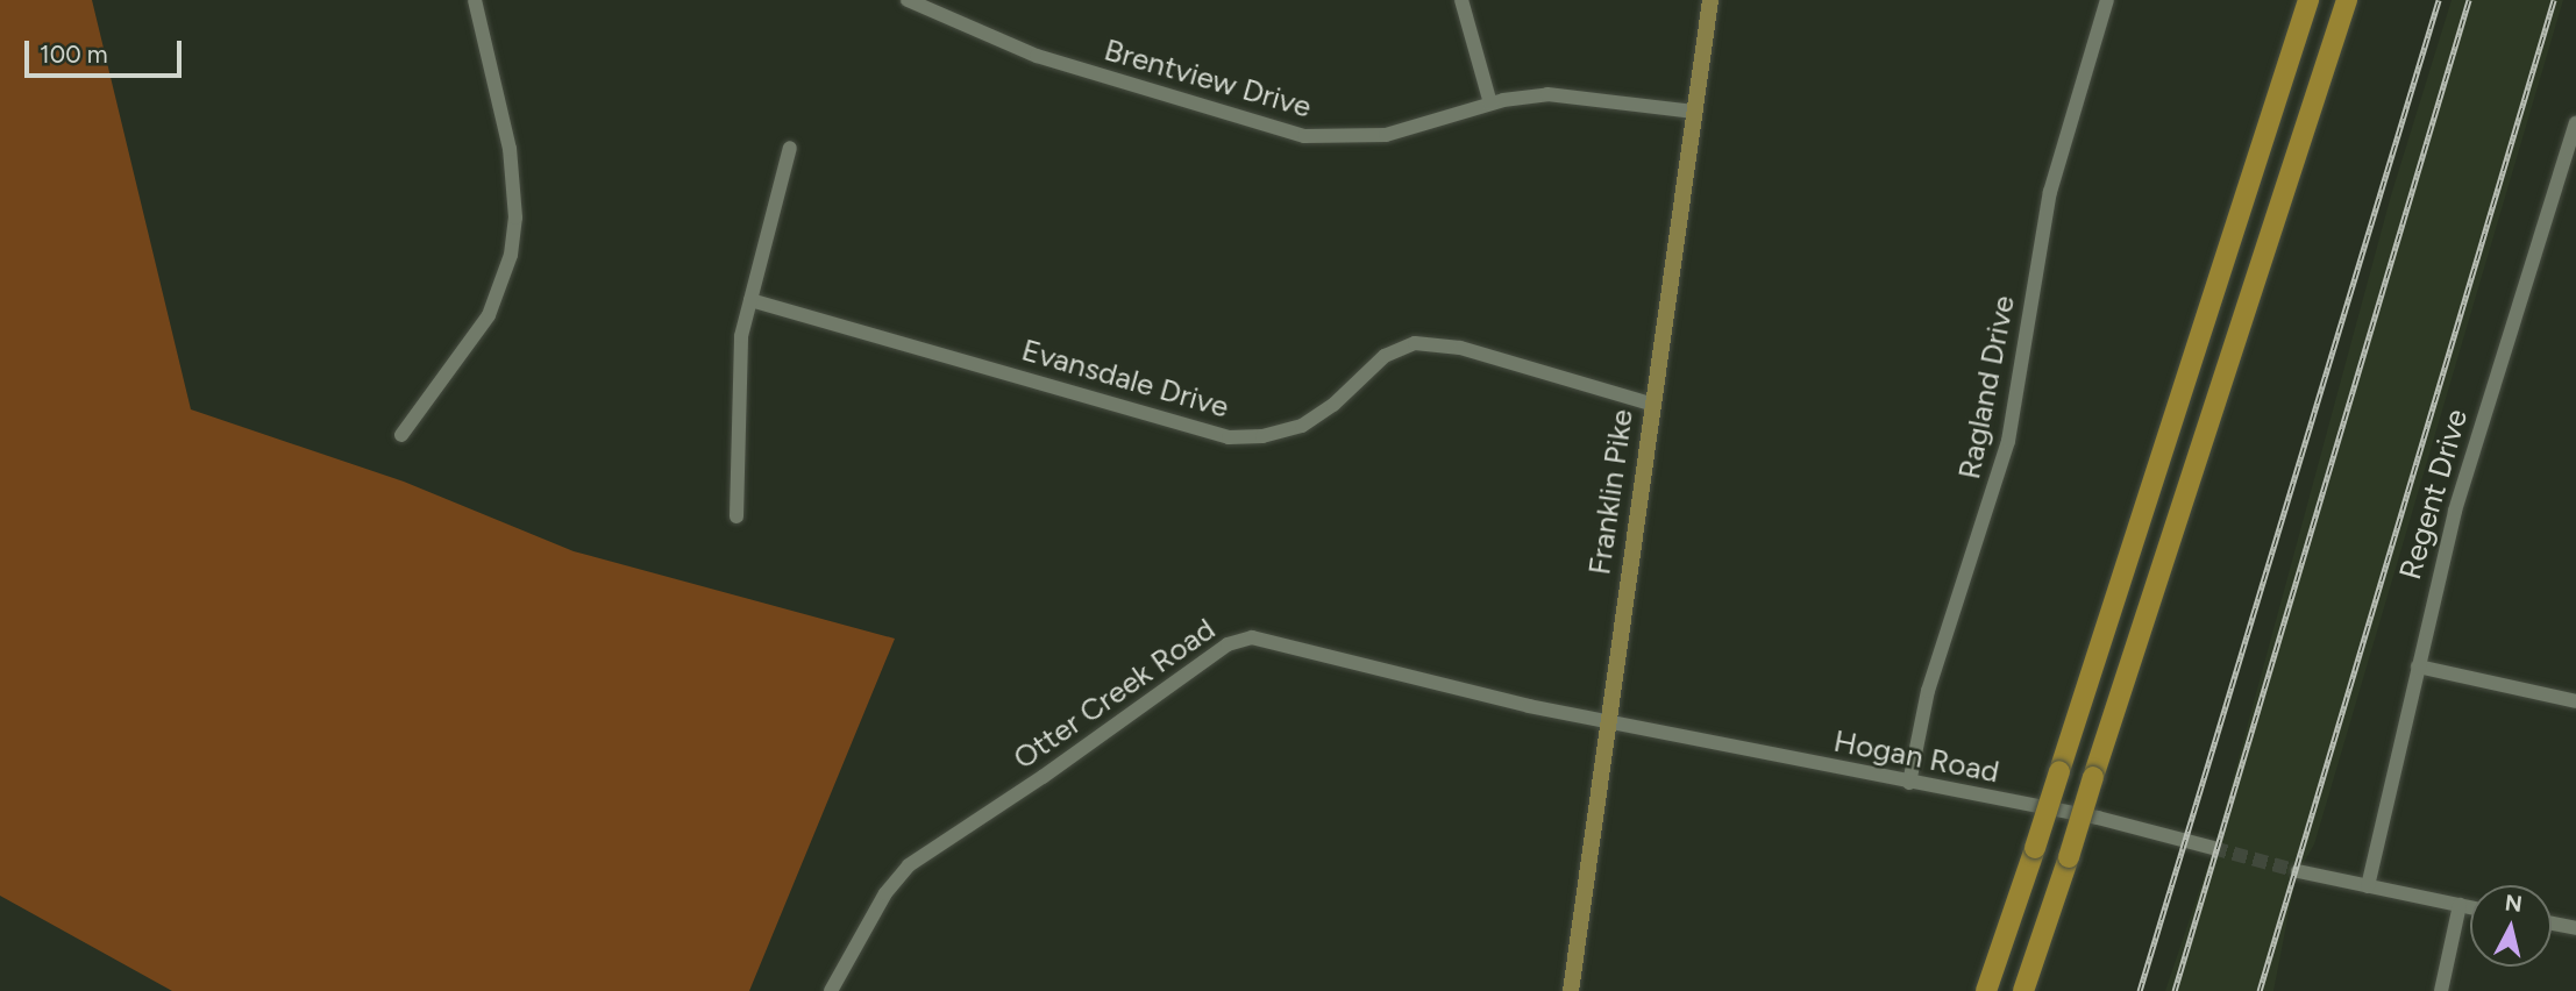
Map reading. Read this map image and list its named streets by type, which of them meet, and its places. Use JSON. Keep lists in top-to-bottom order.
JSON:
{
  "streets": {
    "main road": ["Franklin Pike"],
    "street": [
      "Brentview Drive",
      "Evansdale Drive",
      "Ragland Drive",
      "Regent Drive",
      "Otter Creek Road",
      "Hogan Road"
    ]
  },
  "crossings": [
    ["Brentview Drive", "Franklin Pike"],
    ["Evansdale Drive", "Franklin Pike"],
    ["Ragland Drive", "Hogan Road"],
    ["Franklin Pike", "Otter Creek Road"],
    ["Franklin Pike", "Hogan Road"],
    ["Otter Creek Road", "Hogan Road"]
  ],
  "scale_bar": "100 m",
  "north": "top"
}
